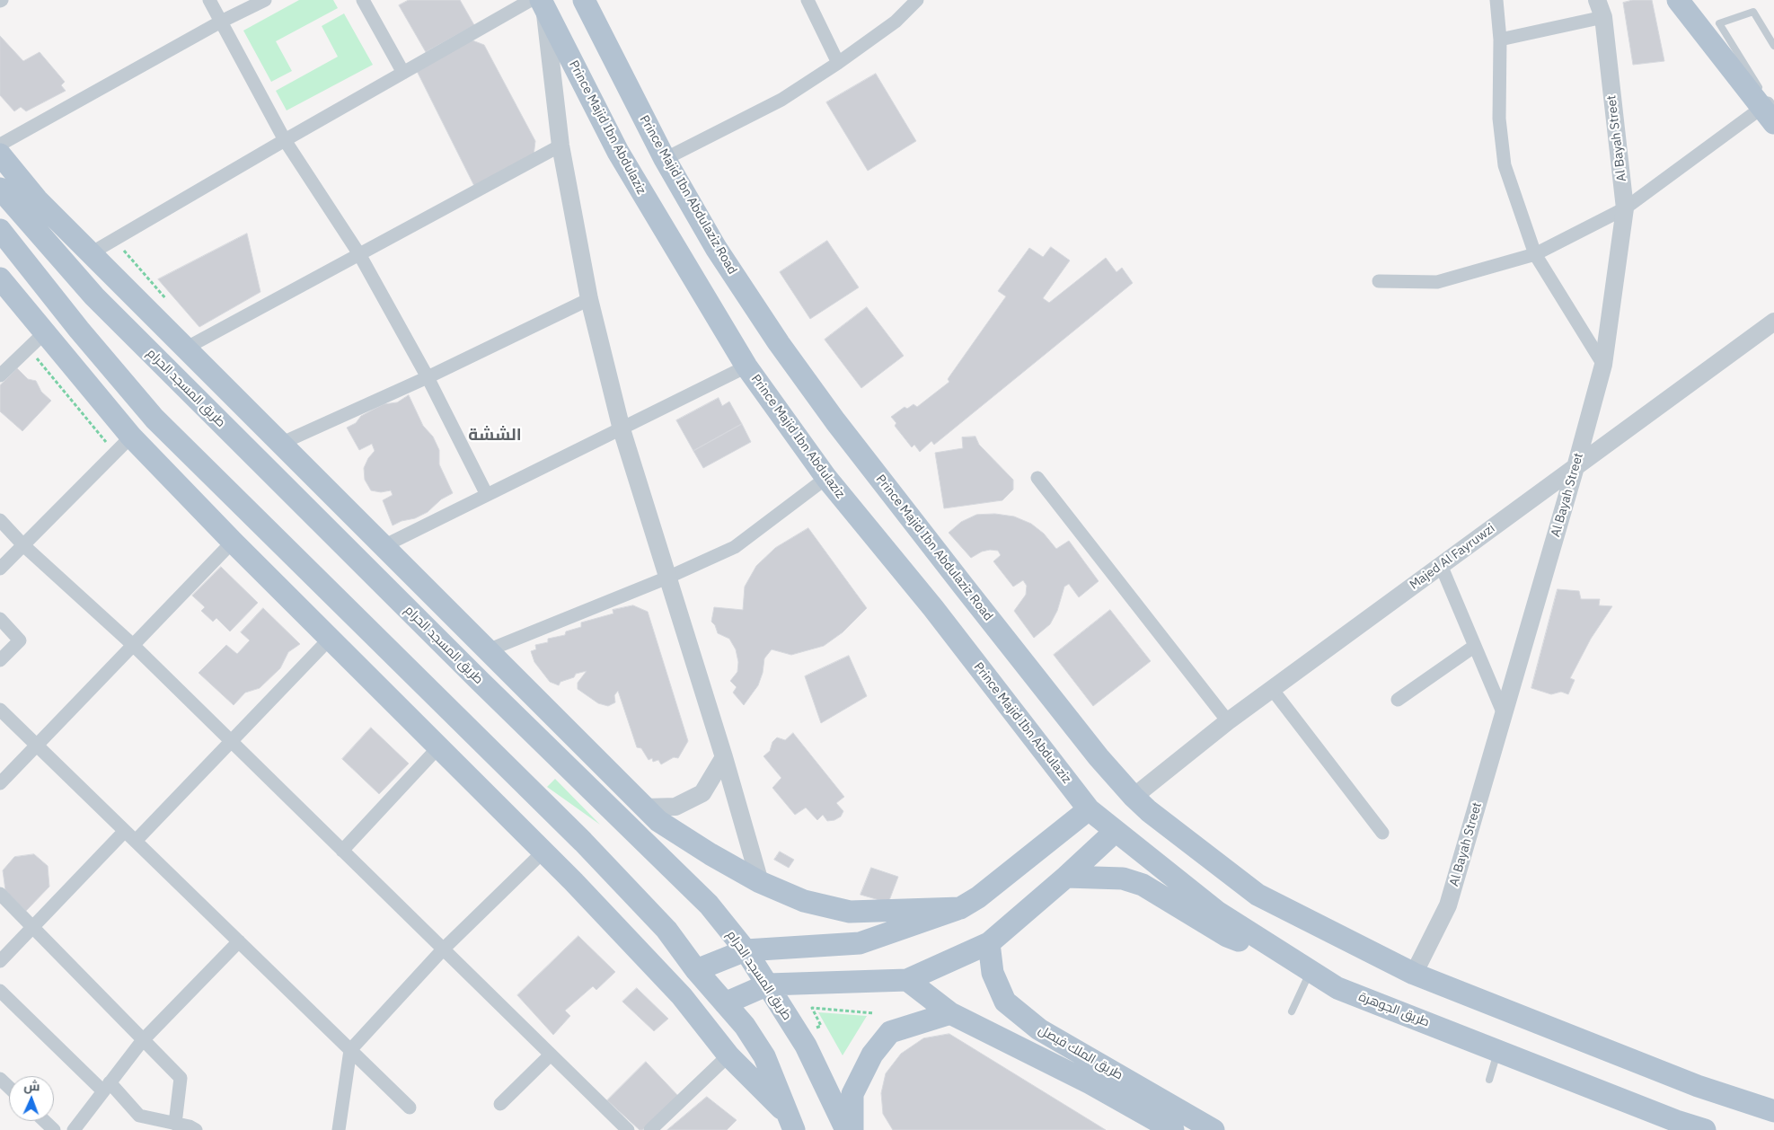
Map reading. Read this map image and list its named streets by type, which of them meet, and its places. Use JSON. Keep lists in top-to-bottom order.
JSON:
{
  "streets": {
    "main road": [
      "Prince Majid Ibn Abdulaziz",
      "Prince Majid Ibn Abdulaziz Road",
      "طريق المسجد الحرام",
      "طريق الجوهرة",
      "طريق الملك فيصل"
    ],
    "street": ["Al Bayah Street", "Majed Al Fayruwzi"]
  },
  "crossings": [
    ["Prince Majid Ibn Abdulaziz", "طريق الجوهرة"],
    ["Al Bayah Street", "Prince Majid Ibn Abdulaziz Road"],
    ["Al Bayah Street", "Majed Al Fayruwzi"],
    ["Prince Majid Ibn Abdulaziz Road", "Majed Al Fayruwzi"]
  ],
  "districts": ["الششة"],
  "north": "top"
}
